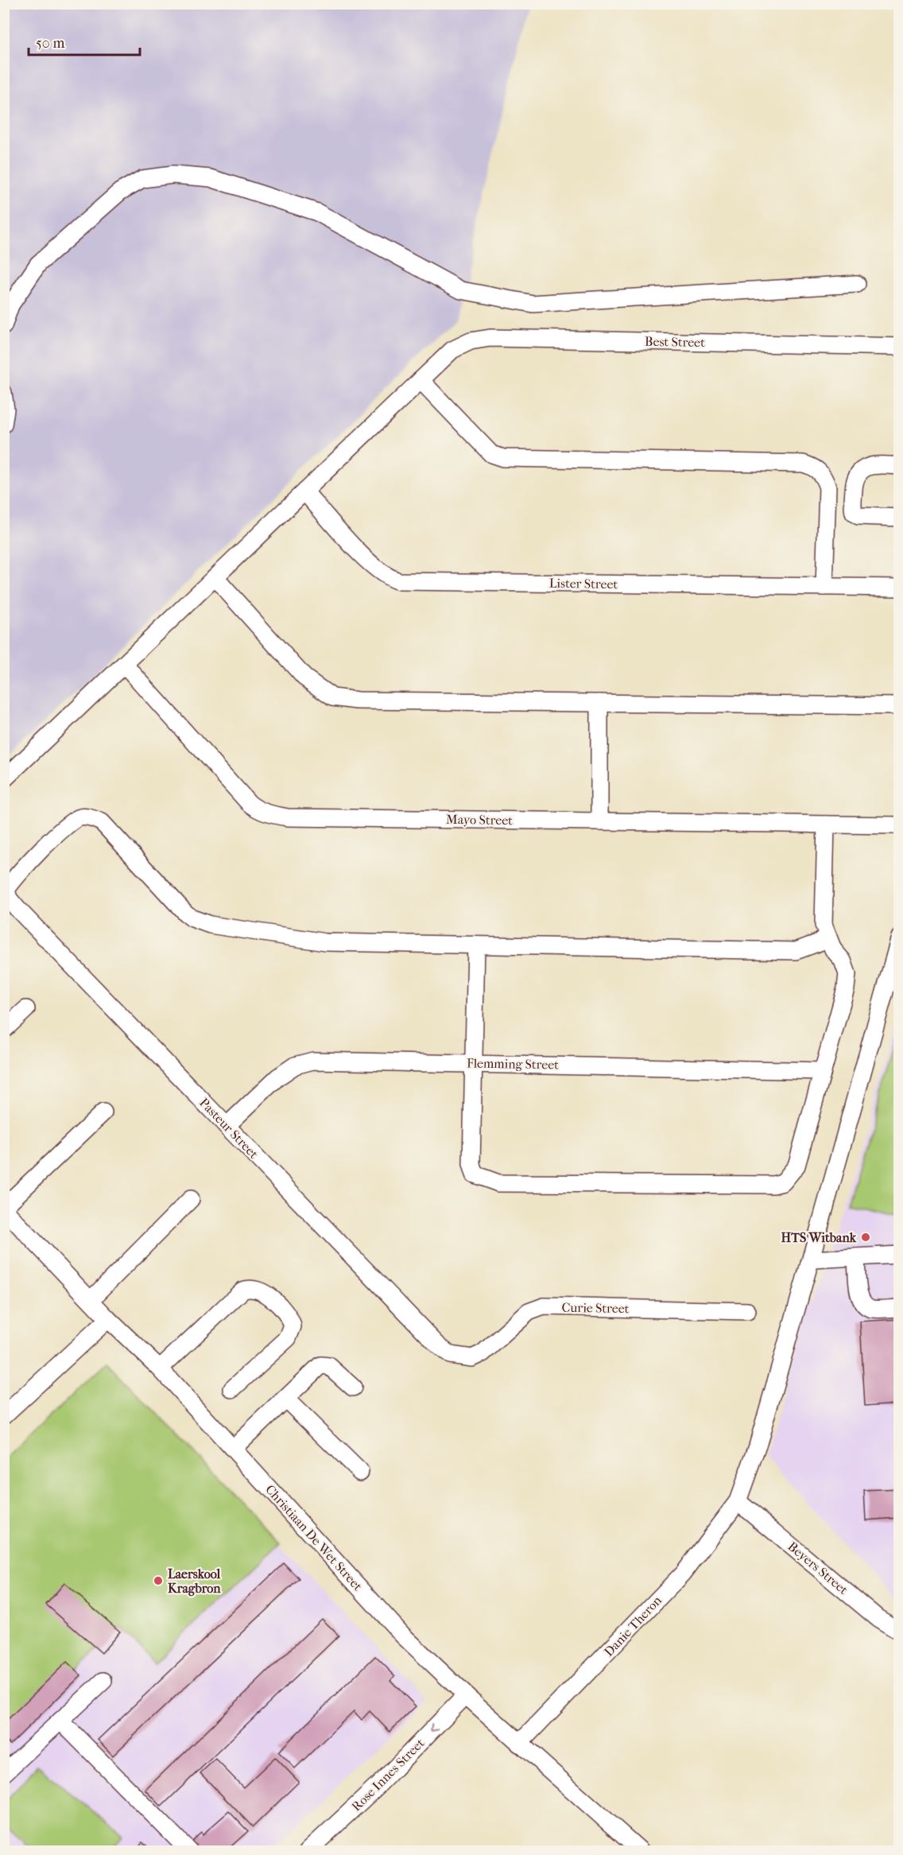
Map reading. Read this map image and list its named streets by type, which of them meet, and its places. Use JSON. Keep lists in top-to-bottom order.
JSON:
{
  "streets": {
    "street": [
      "Best Street",
      "Lister Street",
      "Mayo Street",
      "Flemming Street",
      "Pasteur Street",
      "Curie Street",
      "Christiaan De Wet Street",
      "Beyers Street",
      "Danie Theron",
      "Rose Innes Street"
    ]
  },
  "crossings": [
    ["Flemming Street", "Pasteur Street"],
    ["Pasteur Street", "Curie Street"],
    ["Christiaan De Wet Street", "Danie Theron"],
    ["Christiaan De Wet Street", "Rose Innes Street"],
    ["Beyers Street", "Danie Theron"]
  ],
  "one_way": ["Rose Innes Street"],
  "places": ["HTS Witbank", "Laerskool Kragbron"],
  "scale_bar": "50 m"
}
